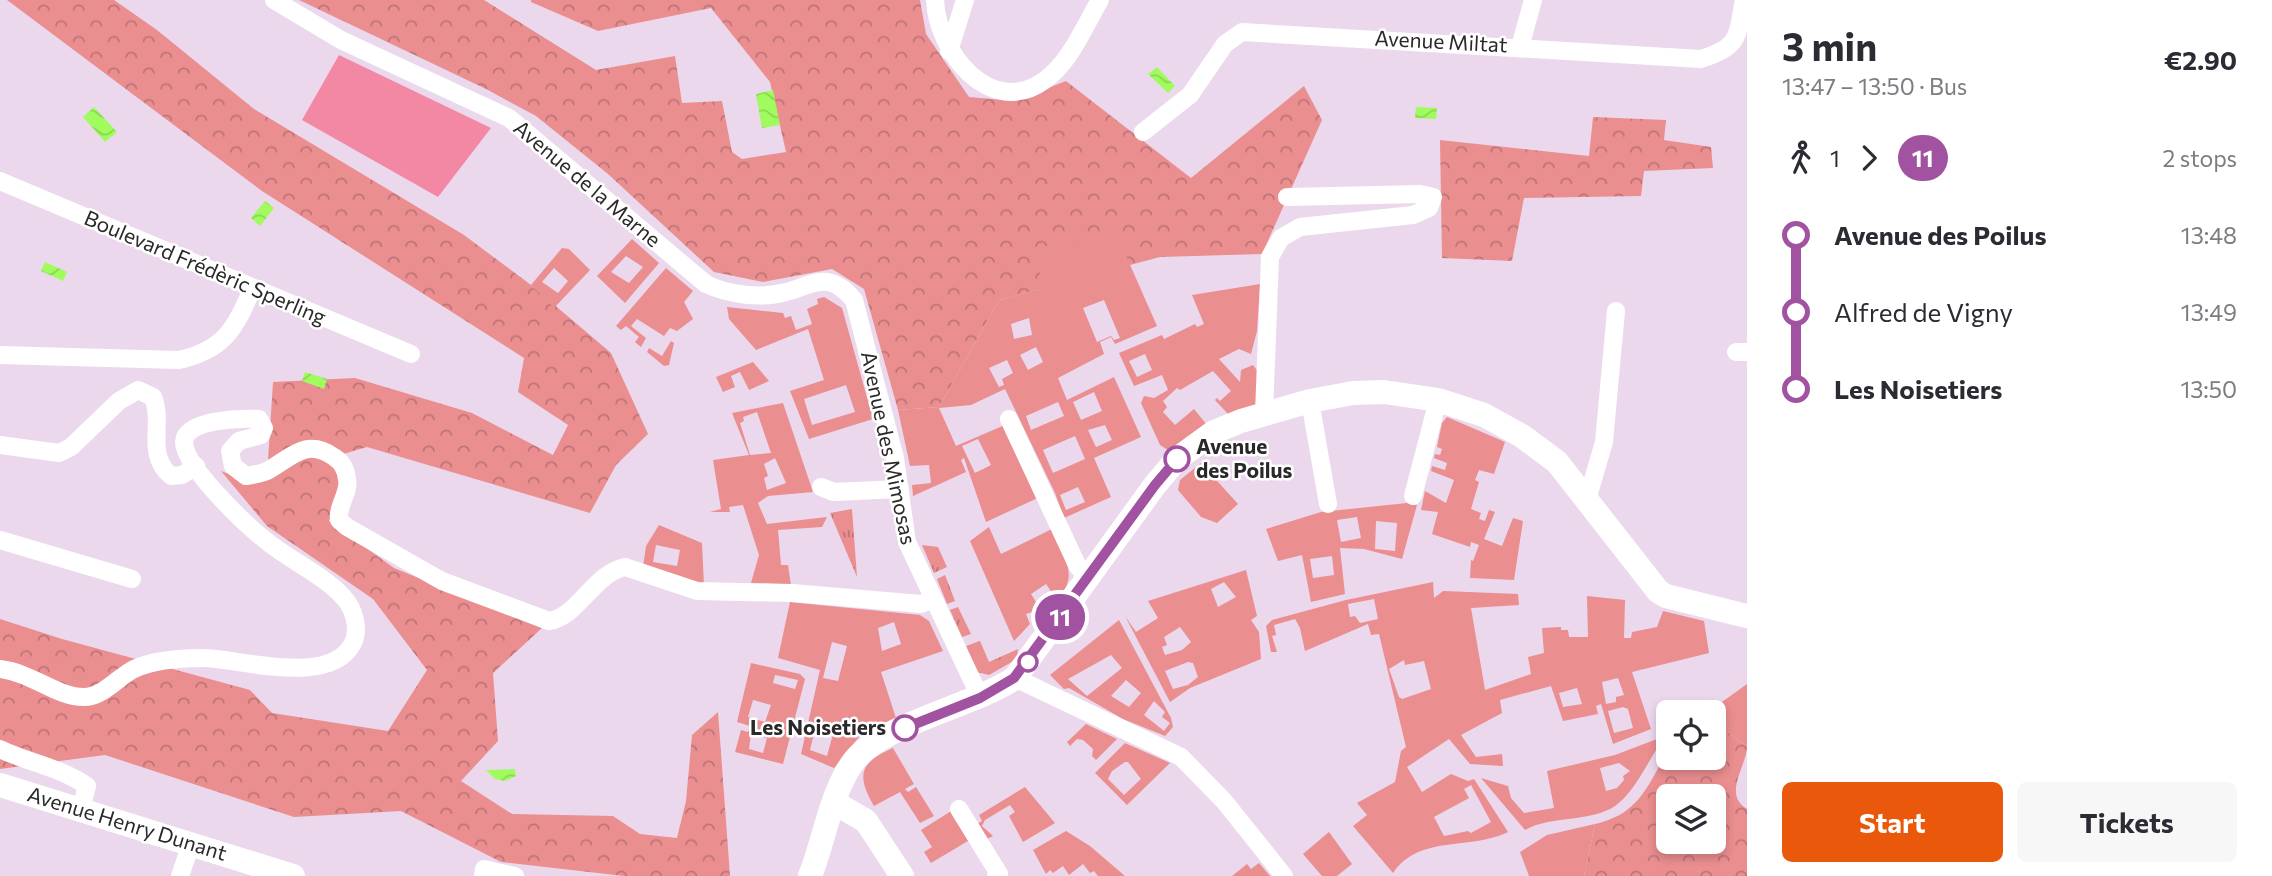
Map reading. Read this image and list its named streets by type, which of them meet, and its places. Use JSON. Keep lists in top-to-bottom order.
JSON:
{
  "streets": {
    "street": [
      "Avenue Miltat",
      "Avenue de la Marne",
      "Boulevard Frédèric Sperling",
      "Avenue des Mimosas",
      "Avenue Henry Dunant"
    ]
  },
  "crossings": [
    ["Avenue de la Marne", "Avenue des Mimosas"]
  ],
  "places": ["Avenue des Poilus", "Les Noisetiers"],
  "lines": ["bus line 11"],
  "page": {
    "on_map": "11",
    "heading": ["3 min", "13:47 – 13:50 · Bus", "€2.90"],
    "legs": ["1", "11", "2 stops"],
    "list": [
      {
        "name": "Avenue des Poilus",
        "value": "13:48"
      },
      {
        "name": "Alfred de Vigny",
        "value": "13:49"
      },
      {
        "name": "Les Noisetiers",
        "value": "13:50"
      }
    ],
    "buttons": ["Start", "Tickets"]
  }
}
